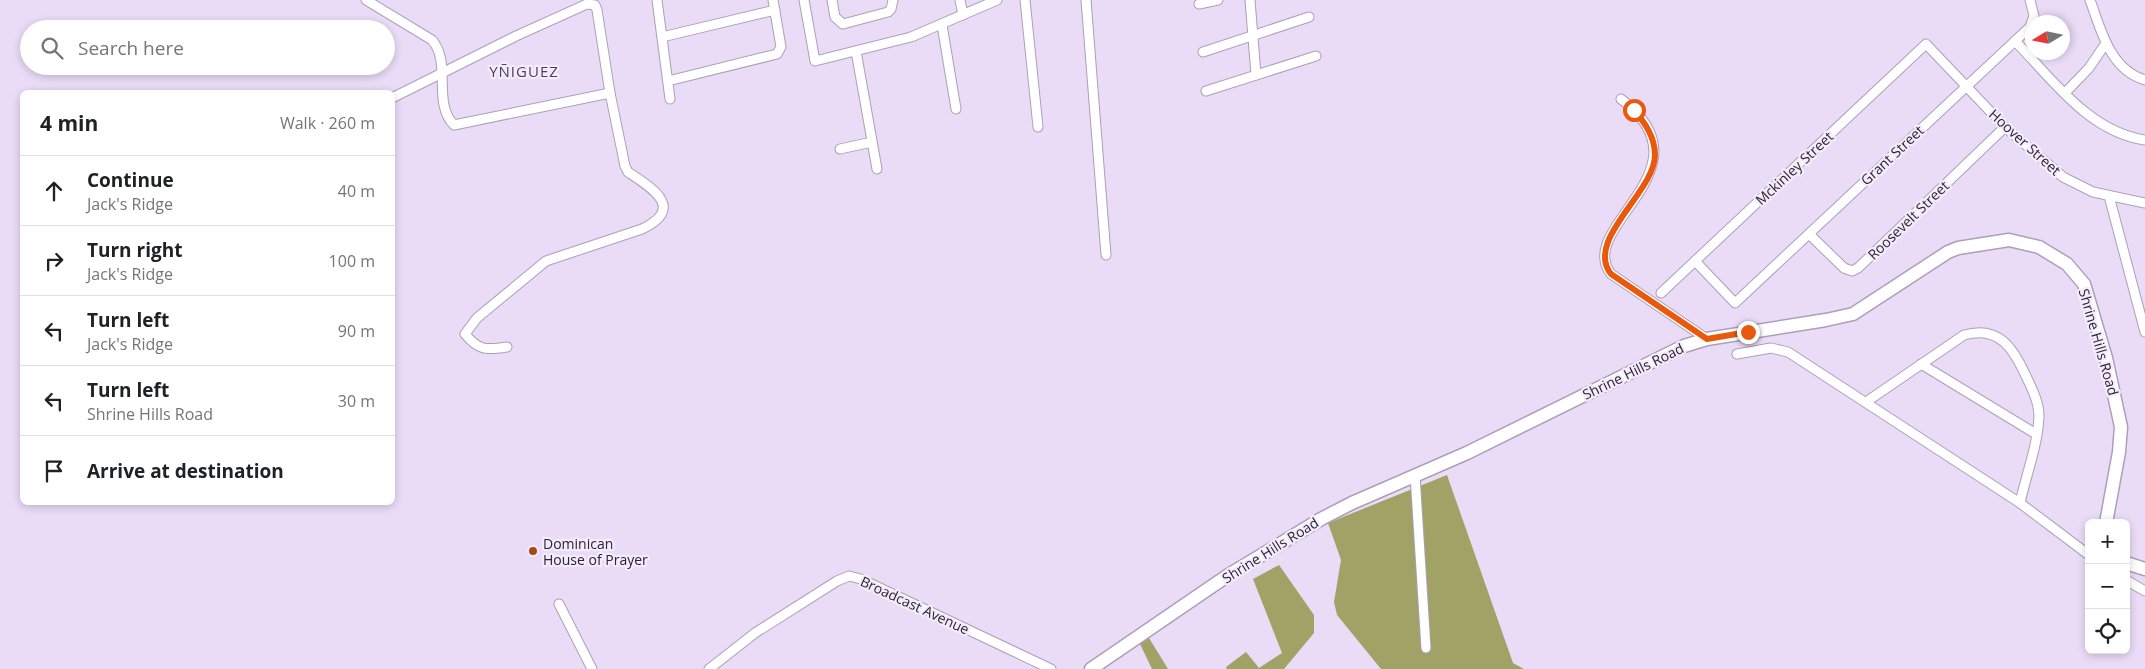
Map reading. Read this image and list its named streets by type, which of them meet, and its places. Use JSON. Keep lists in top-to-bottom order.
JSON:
{
  "streets": {
    "street": [
      "Hoover Street",
      "Grant Street",
      "Mckinley Street",
      "Roosevelt Street",
      "Shrine Hills Road",
      "Broadcast Avenue"
    ]
  },
  "crossings": [
    ["Hoover Street", "Grant Street"],
    ["Hoover Street", "Mckinley Street"],
    ["Hoover Street", "Roosevelt Street"],
    ["Grant Street", "Mckinley Street"],
    ["Grant Street", "Roosevelt Street"]
  ],
  "districts": ["YÑIGUEZ"],
  "places": ["Dominican House of Prayer"],
  "north": "left",
  "page": {
    "search": "Search here",
    "heading": ["4 min", "Walk · 260 m"],
    "list": [
      ["Continue", "Jack's Ridge", "40 m"],
      ["Turn right", "Jack's Ridge", "100 m"],
      ["Turn left", "Jack's Ridge", "90 m"],
      ["Turn left", "Shrine Hills Road", "30 m"],
      "Arrive at destination"
    ],
    "map_buttons": ["+", "−"]
  }
}
